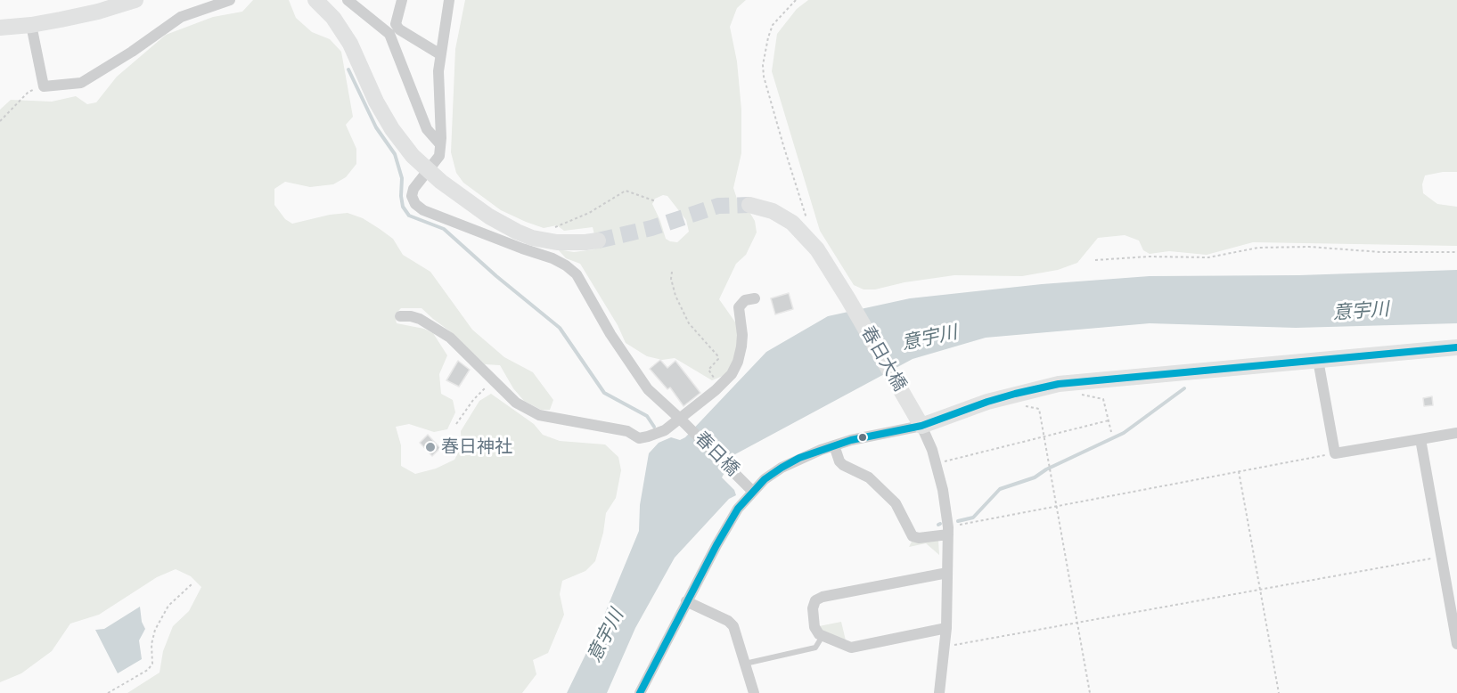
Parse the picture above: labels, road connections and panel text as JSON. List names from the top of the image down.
{
  "streets": {
    "street": ["春日大橋", "春日橋"]
  },
  "water": ["意宇川"],
  "places": ["春日神社"]
}
